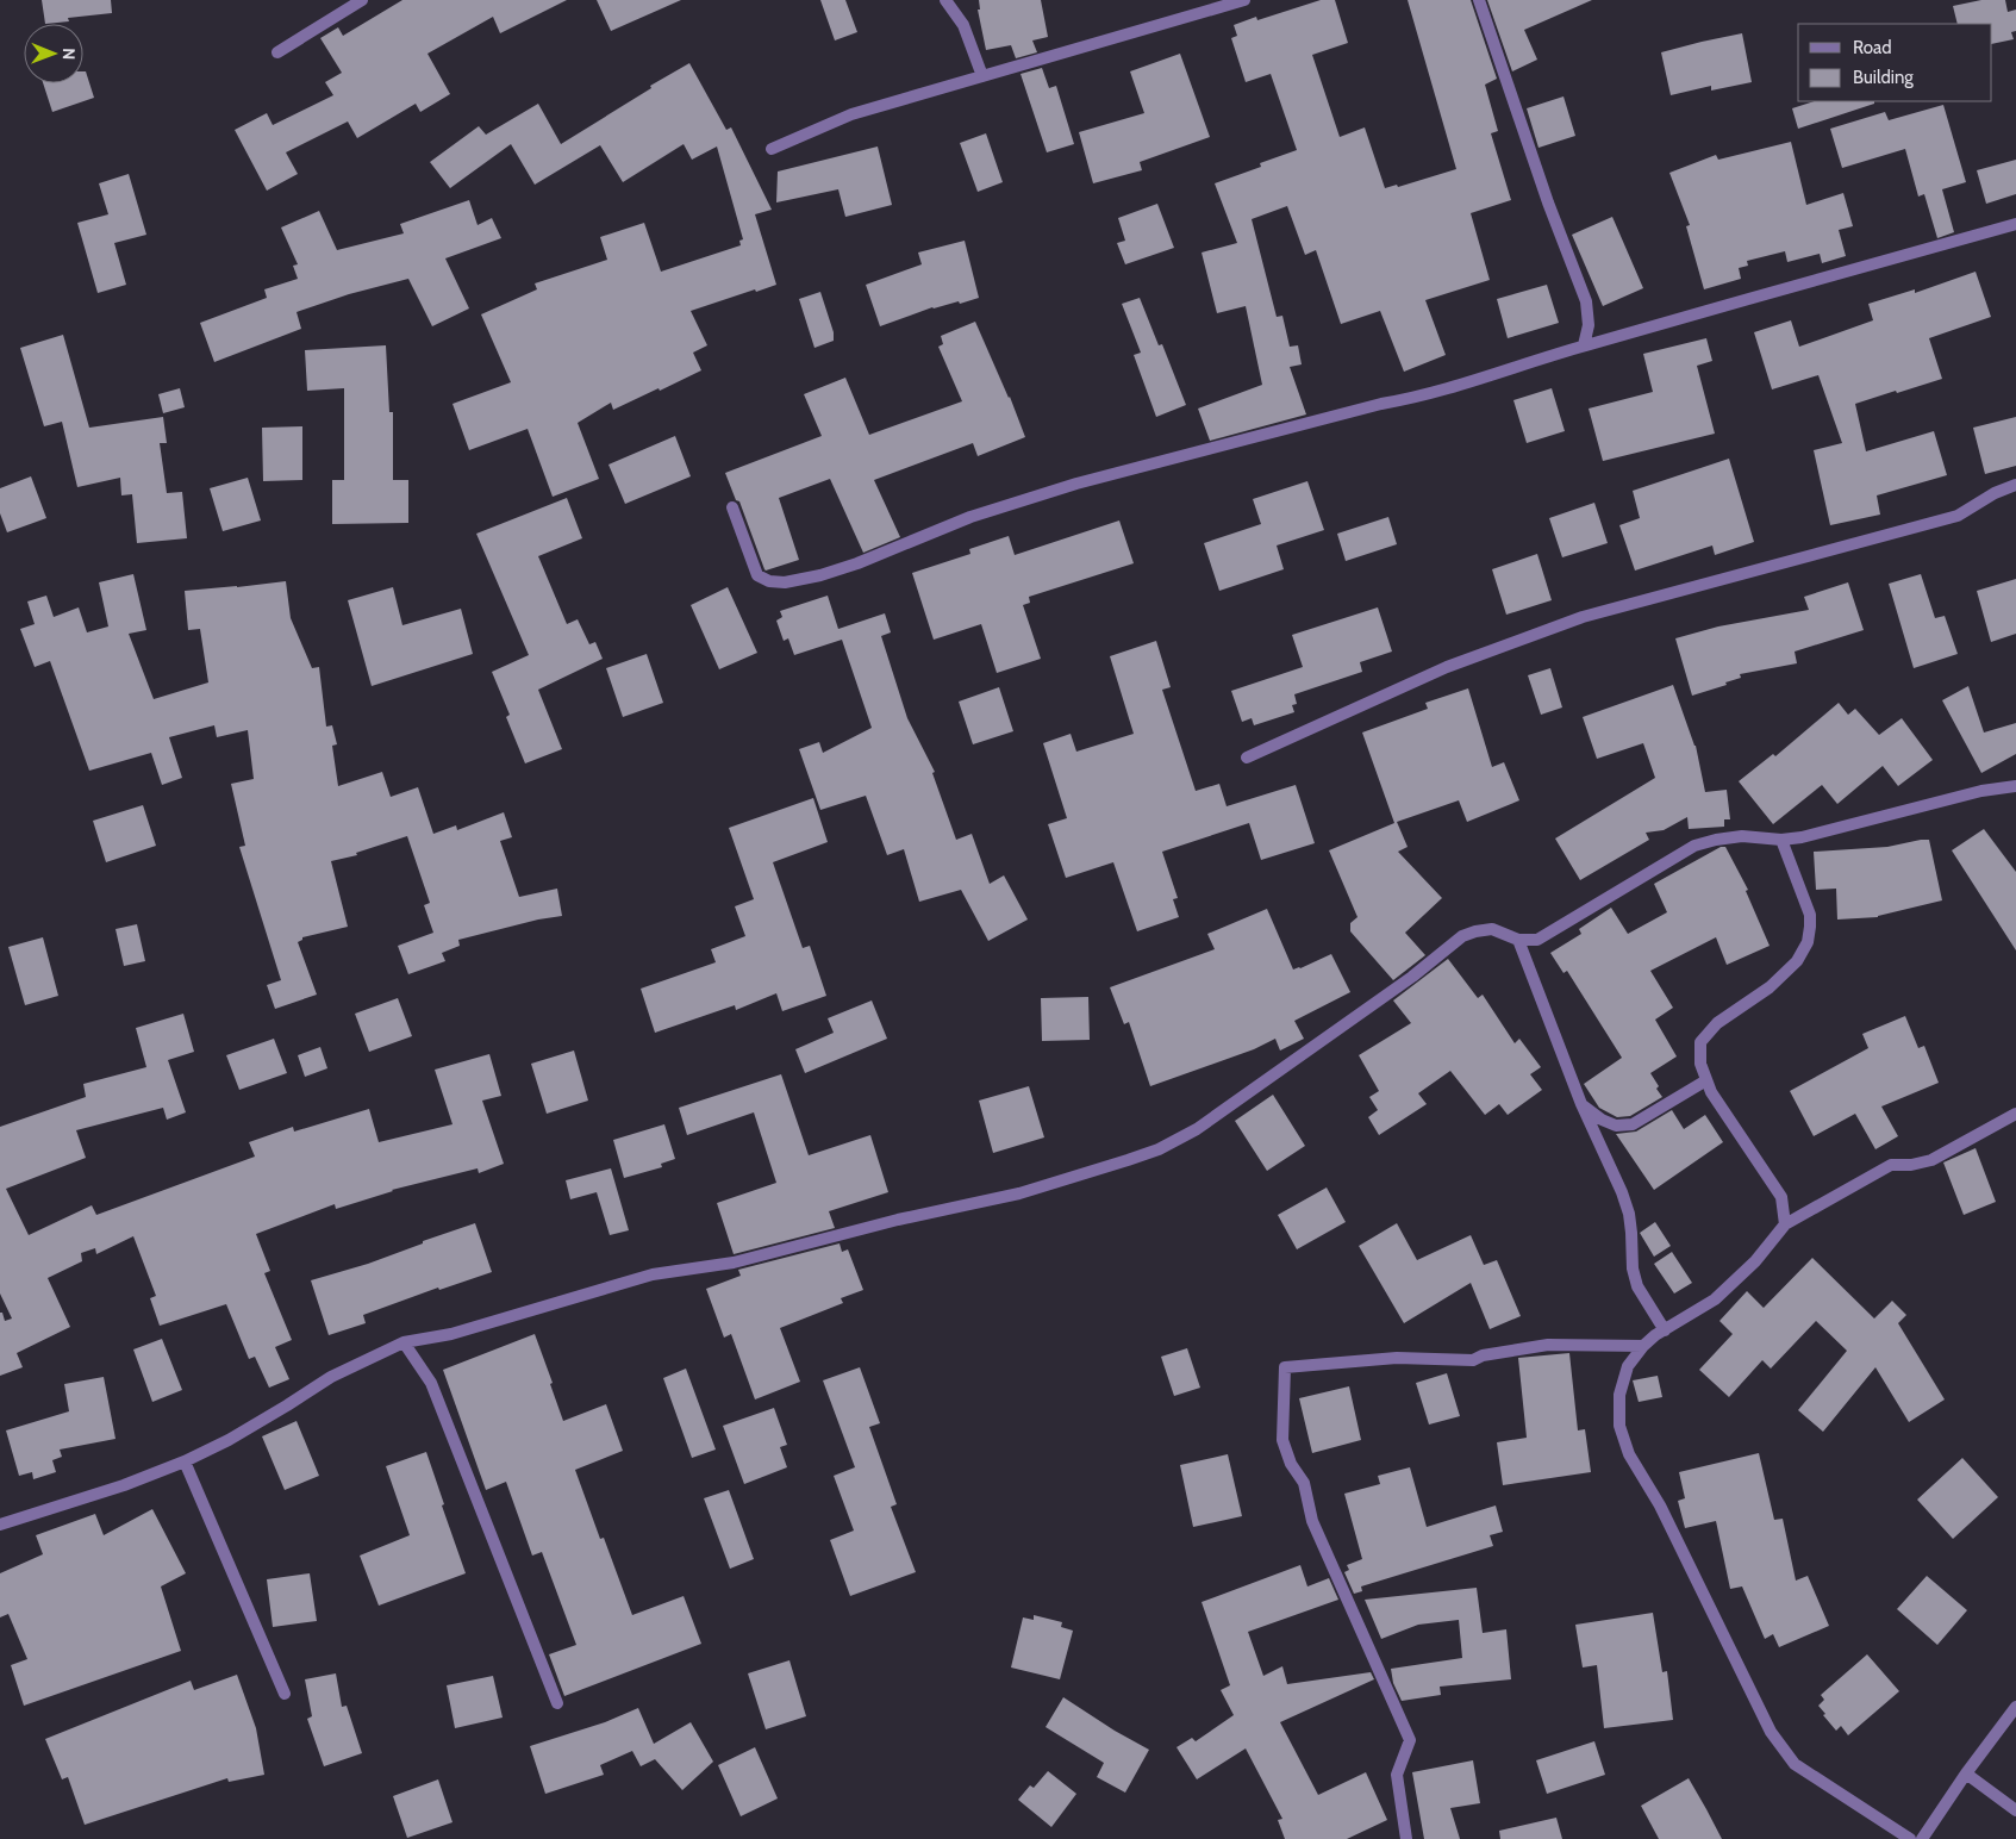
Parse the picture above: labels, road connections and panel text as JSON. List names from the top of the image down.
{
  "legend": ["Road", "Building"],
  "north": "right"
}
